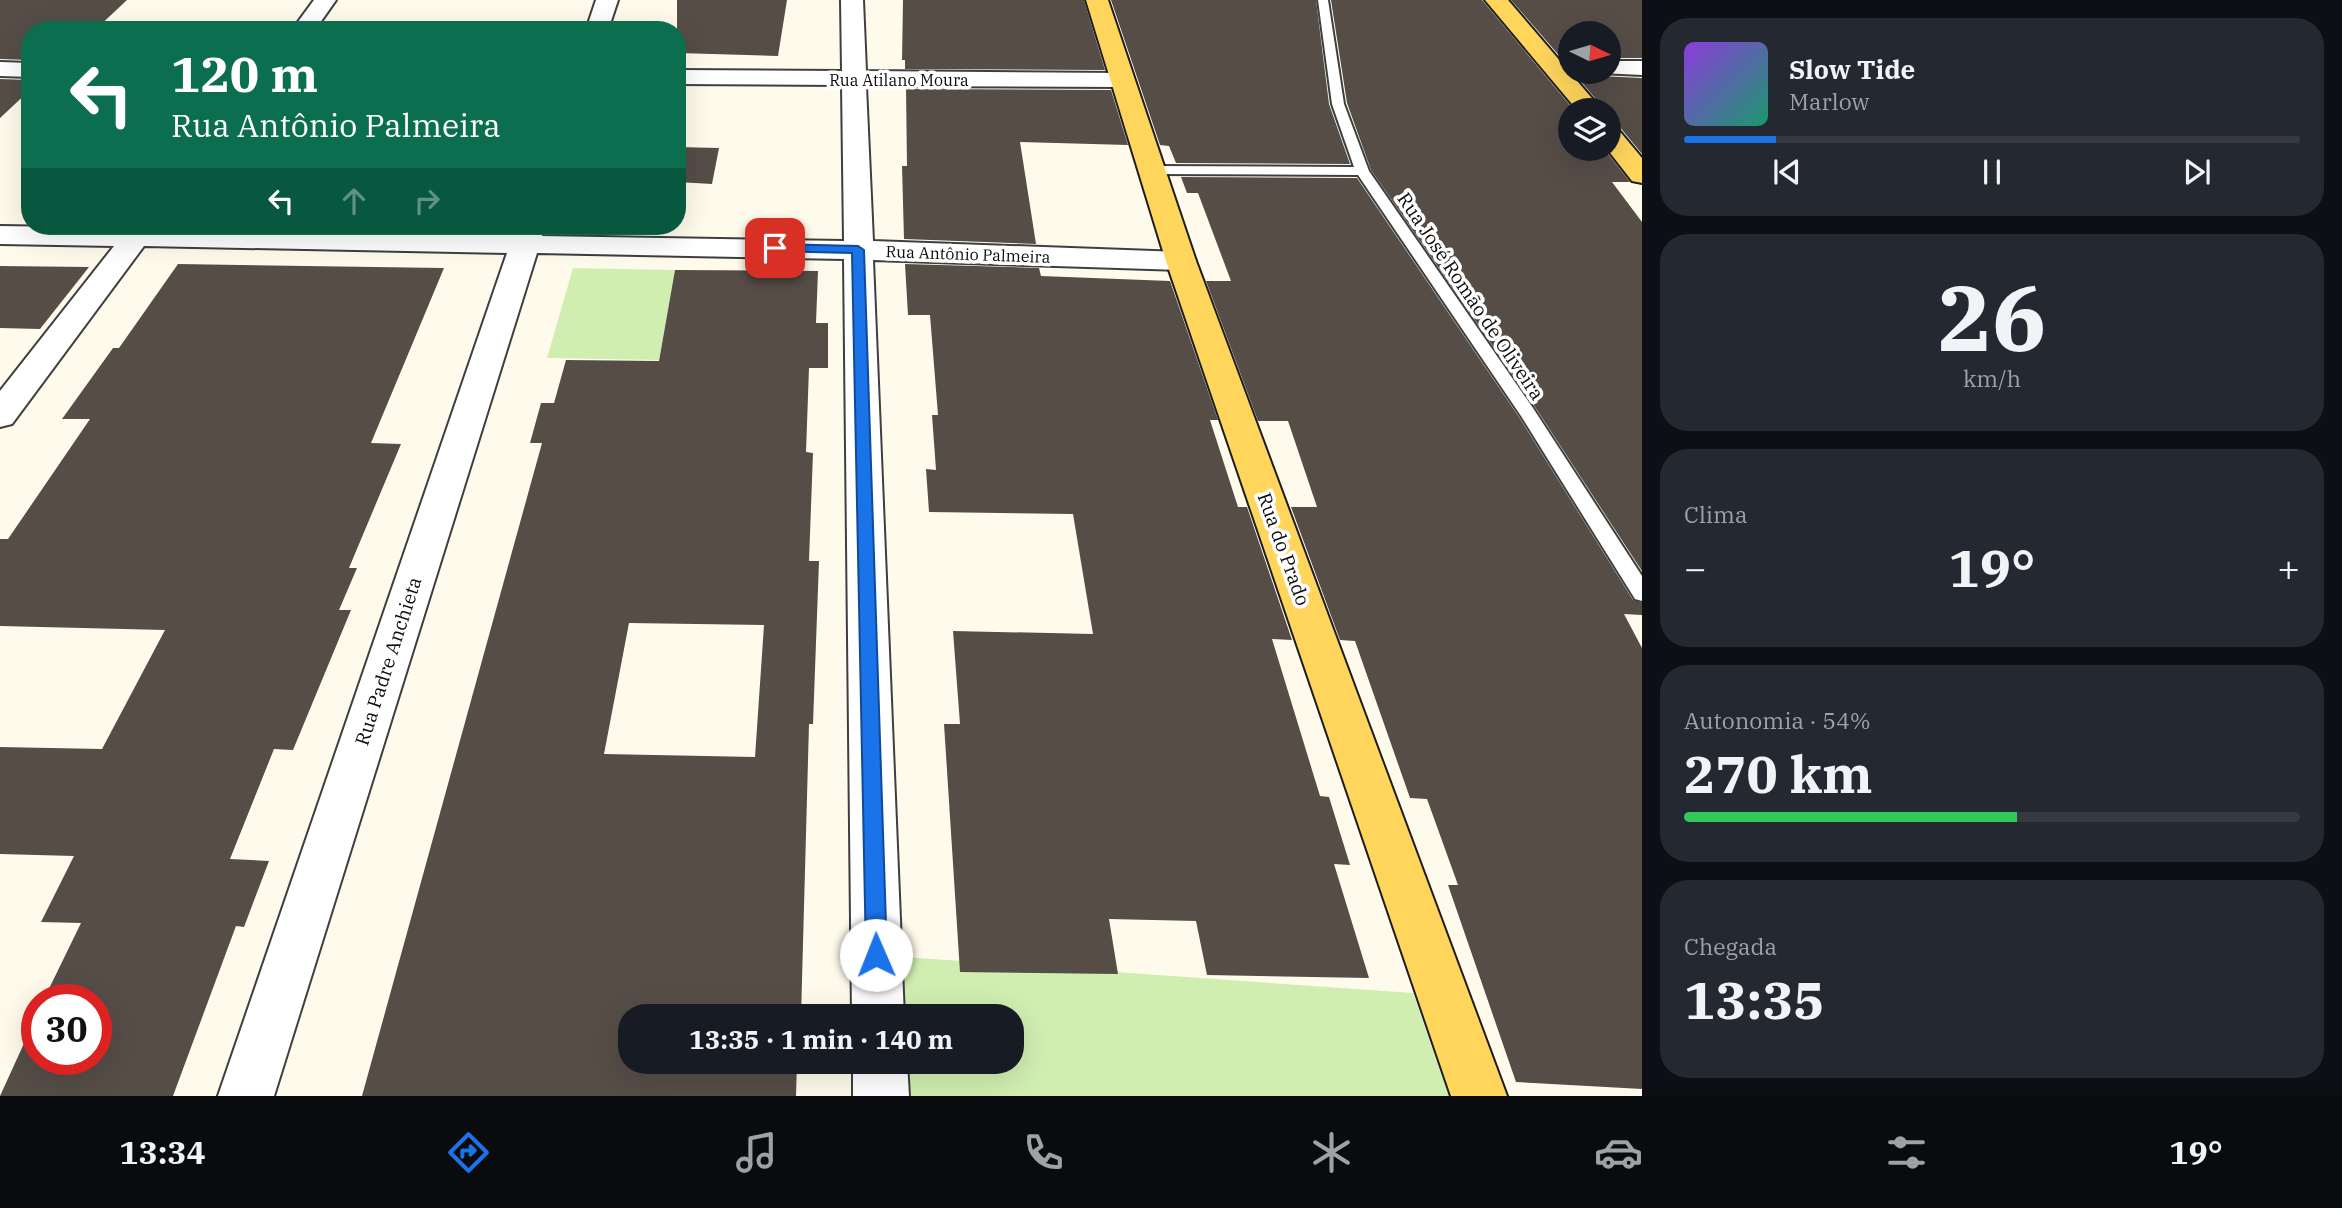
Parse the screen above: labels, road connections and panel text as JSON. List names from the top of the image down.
{
  "streets": {
    "main road": ["Rua do Prado"],
    "street": ["Rua Atilano Moura", "Rua Antônio Palmeira", "Rua Padre Anchieta"],
    "lane": ["Rua José Romão de Oliveira"]
  },
  "crossings": [
    ["Rua Atilano Moura", "Rua do Prado"],
    ["Rua Antônio Palmeira", "Rua do Prado"]
  ],
  "north": "right",
  "page": {
    "turn": ["120 m", "Rua Antônio Palmeira"],
    "song": ["Slow Tide", "Marlow"],
    "tile": [
      ["26", "km/h"],
      "Clima",
      ["Autonomia · 54%", "270 km"],
      ["Chegada", "13:35"]
    ],
    "heat": ["−", "19°", "+"],
    "limit": "30",
    "trip": "13:35 · 1 min · 140 m",
    "tabs": ["13:34", "19°"]
  }
}
